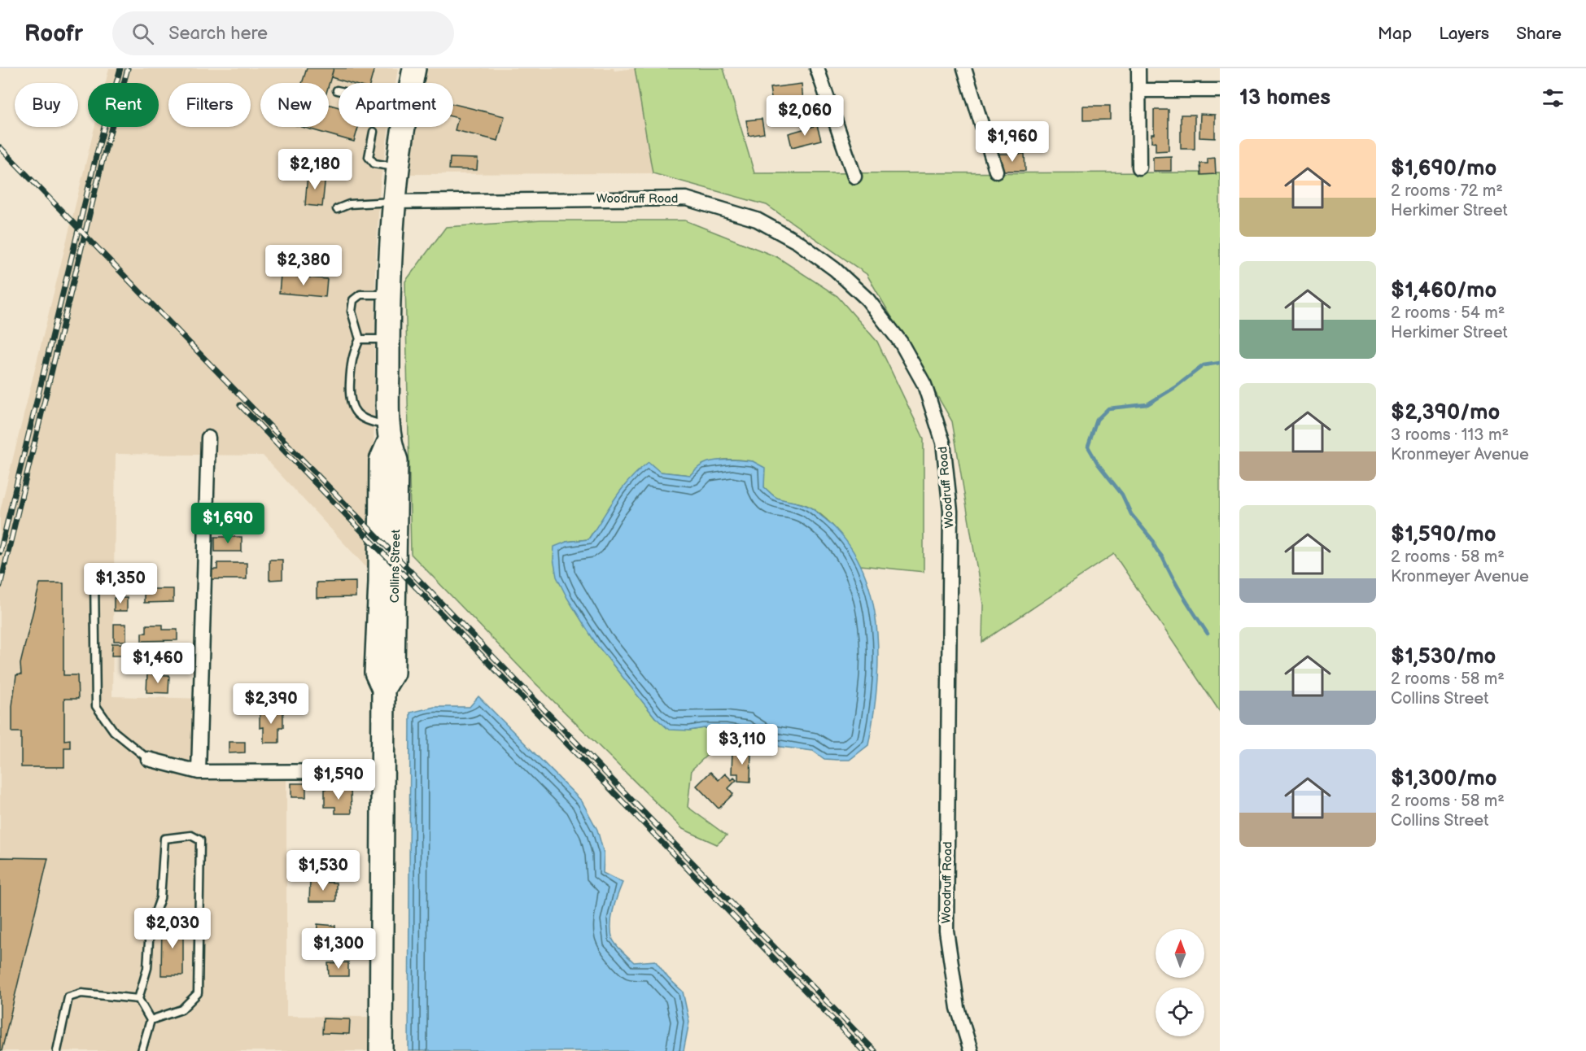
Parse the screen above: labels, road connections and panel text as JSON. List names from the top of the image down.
{
  "streets": {
    "main road": ["Collins Street"],
    "street": ["Woodruff Road"]
  },
  "crossings": [
    ["Woodruff Road", "Collins Street"]
  ],
  "north": "top",
  "page": {
    "header": "Roofr",
    "search": "Search here",
    "nav": ["Map", "Layers", "Share"],
    "heading": "13 homes",
    "chip": [
      "Buy",
      "Rent",
      "Filters",
      "New",
      "Apartment"
    ],
    "price": [
      "$2,060",
      "$1,960",
      "$2,180",
      "$2,380",
      "$1,690",
      "$1,350",
      "$1,460",
      "$2,390",
      "$3,110",
      "$1,590",
      "$1,530",
      "$2,030",
      "$1,300"
    ],
    "list": [
      {
        "name": "$1,690/mo",
        "note": "2 rooms · 72 m² · Herkimer Street"
      },
      {
        "name": "$1,460/mo",
        "note": "2 rooms · 54 m² · Herkimer Street"
      },
      {
        "name": "$2,390/mo",
        "note": "3 rooms · 113 m² · Kronmeyer Avenue"
      },
      {
        "name": "$1,590/mo",
        "note": "2 rooms · 58 m² · Kronmeyer Avenue"
      },
      {
        "name": "$1,530/mo",
        "note": "2 rooms · 58 m² · Collins Street"
      },
      {
        "name": "$1,300/mo",
        "note": "2 rooms · 58 m² · Collins Street"
      }
    ]
  }
}
